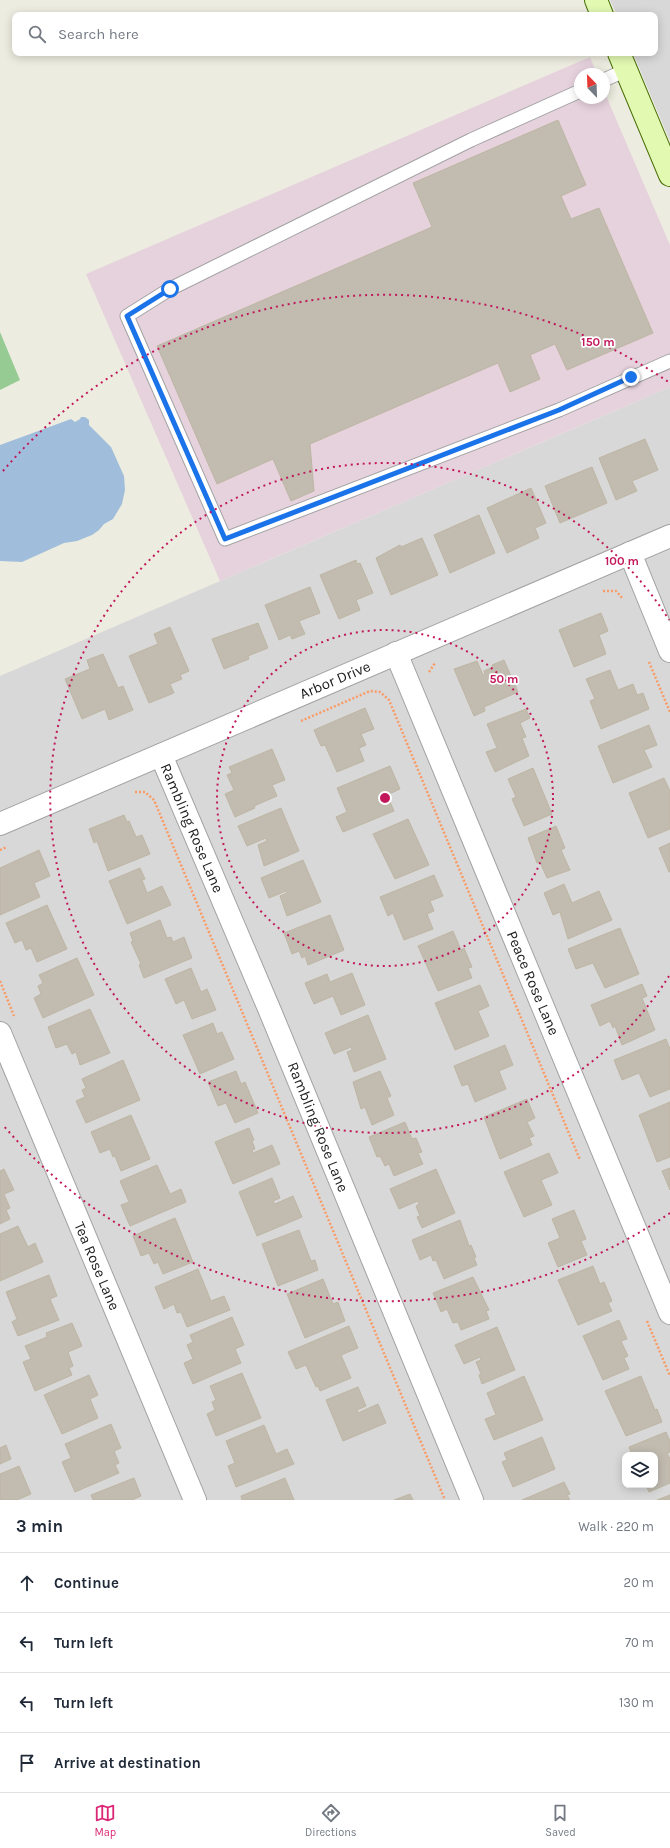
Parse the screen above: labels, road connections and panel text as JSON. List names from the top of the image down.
{
  "streets": {
    "street": [
      "Arbor Drive",
      "Rambling Rose Lane",
      "Peace Rose Lane",
      "Tea Rose Lane"
    ]
  },
  "crossings": [
    ["Arbor Drive", "Rambling Rose Lane"],
    ["Arbor Drive", "Peace Rose Lane"]
  ],
  "north": "top left",
  "page": {
    "search": "Search here",
    "heading": ["3 min", "Walk · 220 m"],
    "list": [
      ["Continue", "20 m"],
      ["Turn left", "70 m"],
      ["Turn left", "130 m"],
      "Arrive at destination"
    ],
    "nav": ["Map", "Directions", "Saved"]
  },
  "rings": ["150 m", "100 m", "50 m"]
}
